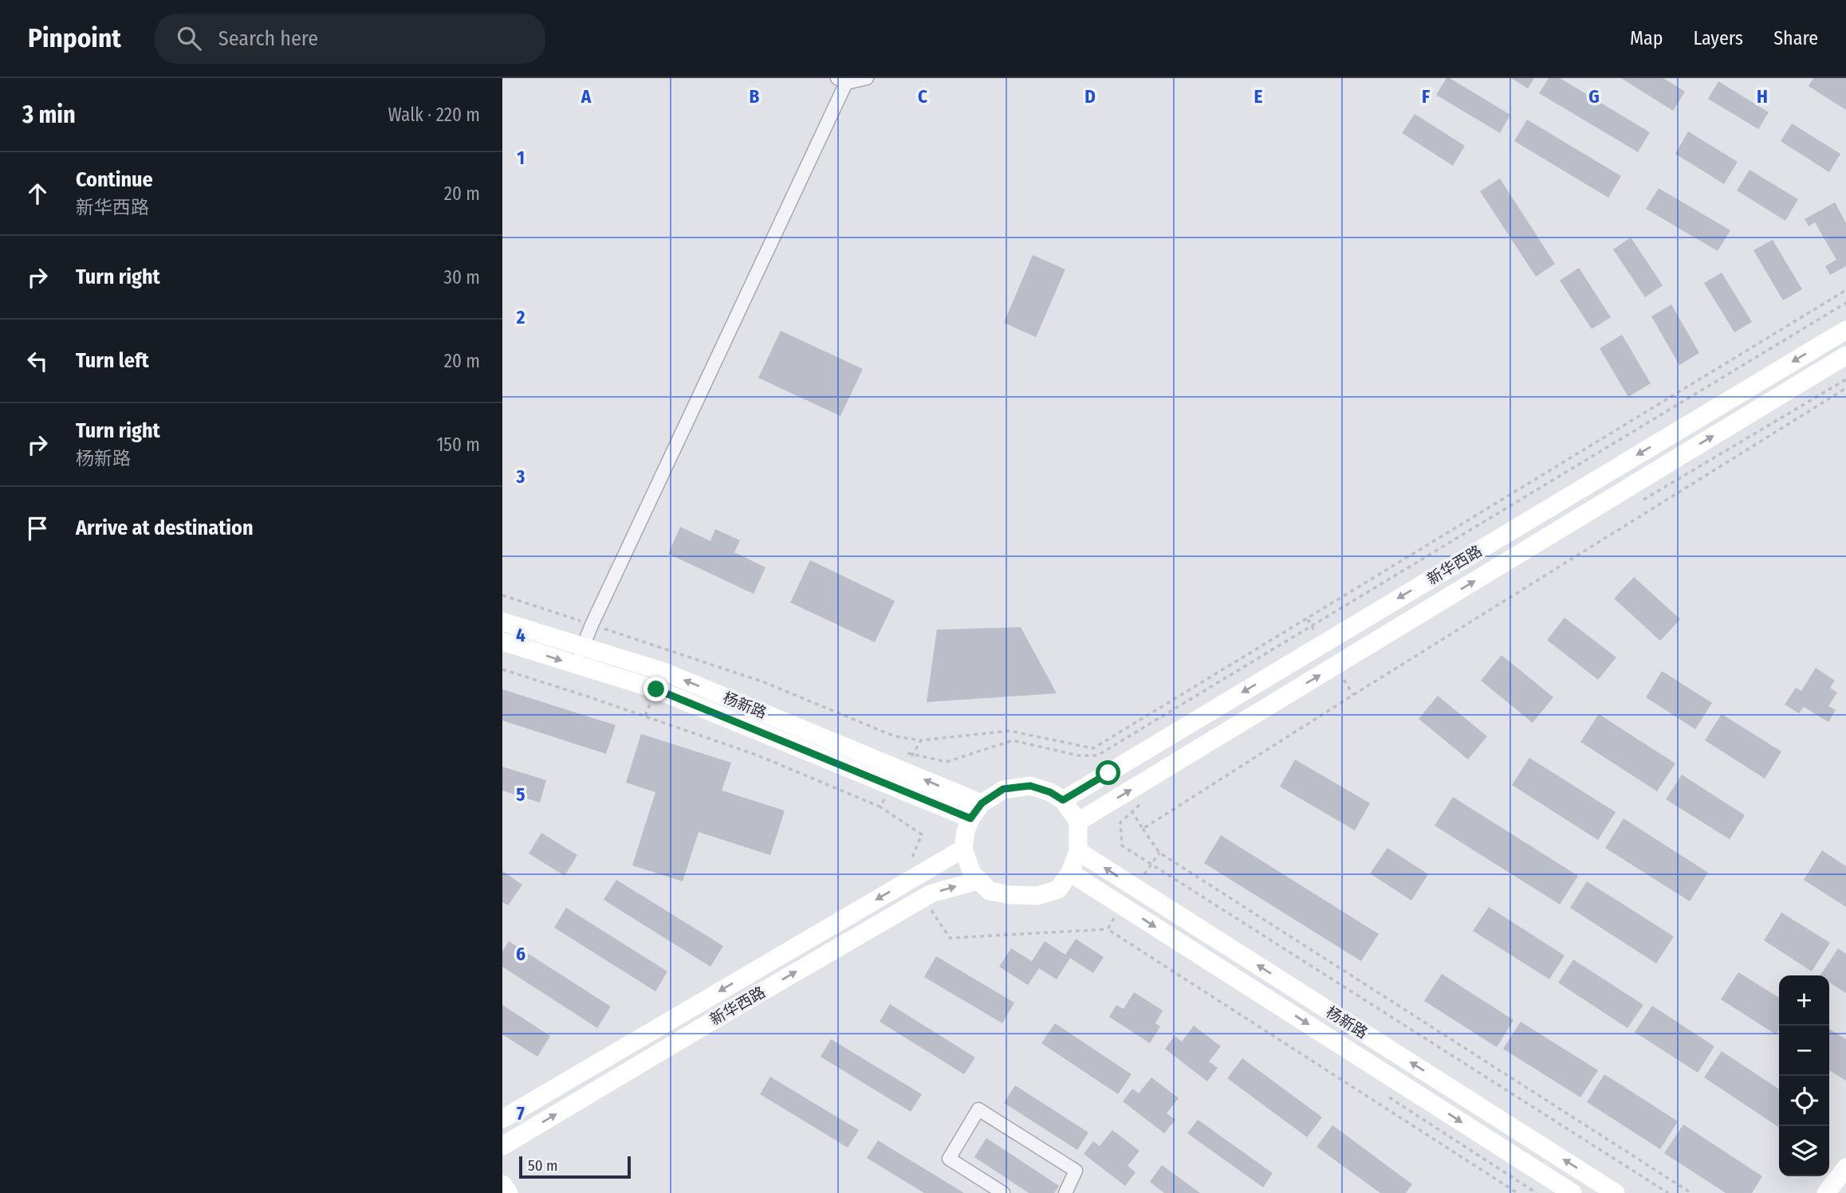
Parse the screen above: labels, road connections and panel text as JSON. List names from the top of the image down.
{
  "streets": {
    "main road": ["新华西路", "杨新路"]
  },
  "crossings": [
    ["新华西路", "杨新路"]
  ],
  "scale_bar": "50 m",
  "page": {
    "header": "Pinpoint",
    "search": "Search here",
    "nav": ["Map", "Layers", "Share"],
    "heading": ["3 min", "Walk · 220 m"],
    "list": [
      ["Continue", "新华西路", "20 m"],
      ["Turn right", "30 m"],
      ["Turn left", "20 m"],
      ["Turn right", "杨新路", "150 m"],
      "Arrive at destination"
    ],
    "map_buttons": ["+", "−"],
    "scale": "50 m"
  },
  "grid": {
    "columns": [
      "A",
      "B",
      "C",
      "D",
      "E",
      "F",
      "G",
      "H"
    ],
    "rows": [
      "1",
      "2",
      "3",
      "4",
      "5",
      "6",
      "7"
    ]
  }
}
